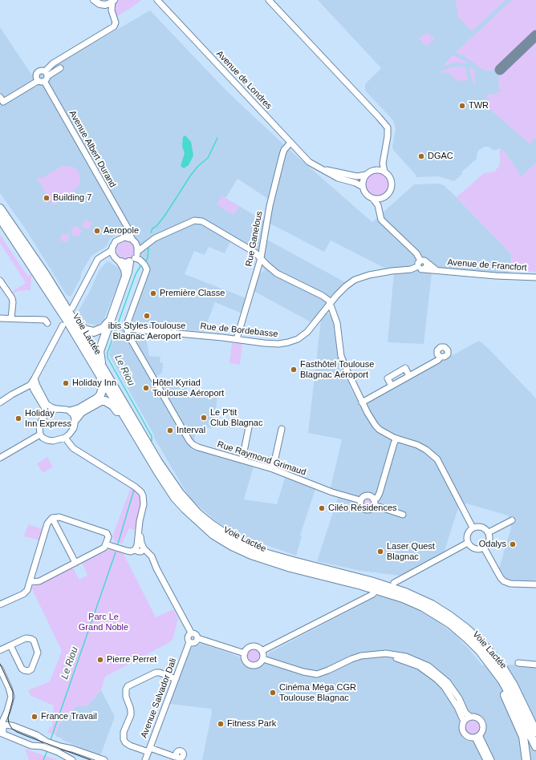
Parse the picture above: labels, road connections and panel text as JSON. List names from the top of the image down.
{
  "streets": {
    "highway": ["Voie Lactée"],
    "street": [
      "Avenue de Londres",
      "Avenue Albert Durand",
      "Rue Ganelous",
      "Avenue de Francfort",
      "Rue de Bordebasse",
      "Rue Raymond Grimaud",
      "Avenue Salvador Dali"
    ]
  },
  "crossings": [
    ["Avenue de Londres", "Rue Ganelous"],
    ["Rue Ganelous", "Rue de Bordebasse"],
    ["Avenue de Francfort", "Rue de Bordebasse"],
    ["Rue de Bordebasse", "Rue Raymond Grimaud"]
  ],
  "water": ["Le Riou"],
  "parks": ["Parc Le Grand Noble"],
  "places": [
    "TWR",
    "DGAC",
    "Building 7",
    "Aeropole",
    "Première Classe",
    "ibis Styles Toulouse Blagnac Aeroport",
    "Fasthôtel Toulouse Blagnac Aéroport",
    "Holiday Inn",
    "Hôtel Kyriad Toulouse Aéroport",
    "Le P'tit Club Blagnac",
    "Holiday Inn Express",
    "Interval",
    "Ciléo Résidences",
    "Odalys",
    "Laser Quest Blagnac",
    "Pierre Perret",
    "Cinéma Méga CGR Toulouse Blagnac",
    "France Travail",
    "Fitness Park"
  ]
}
